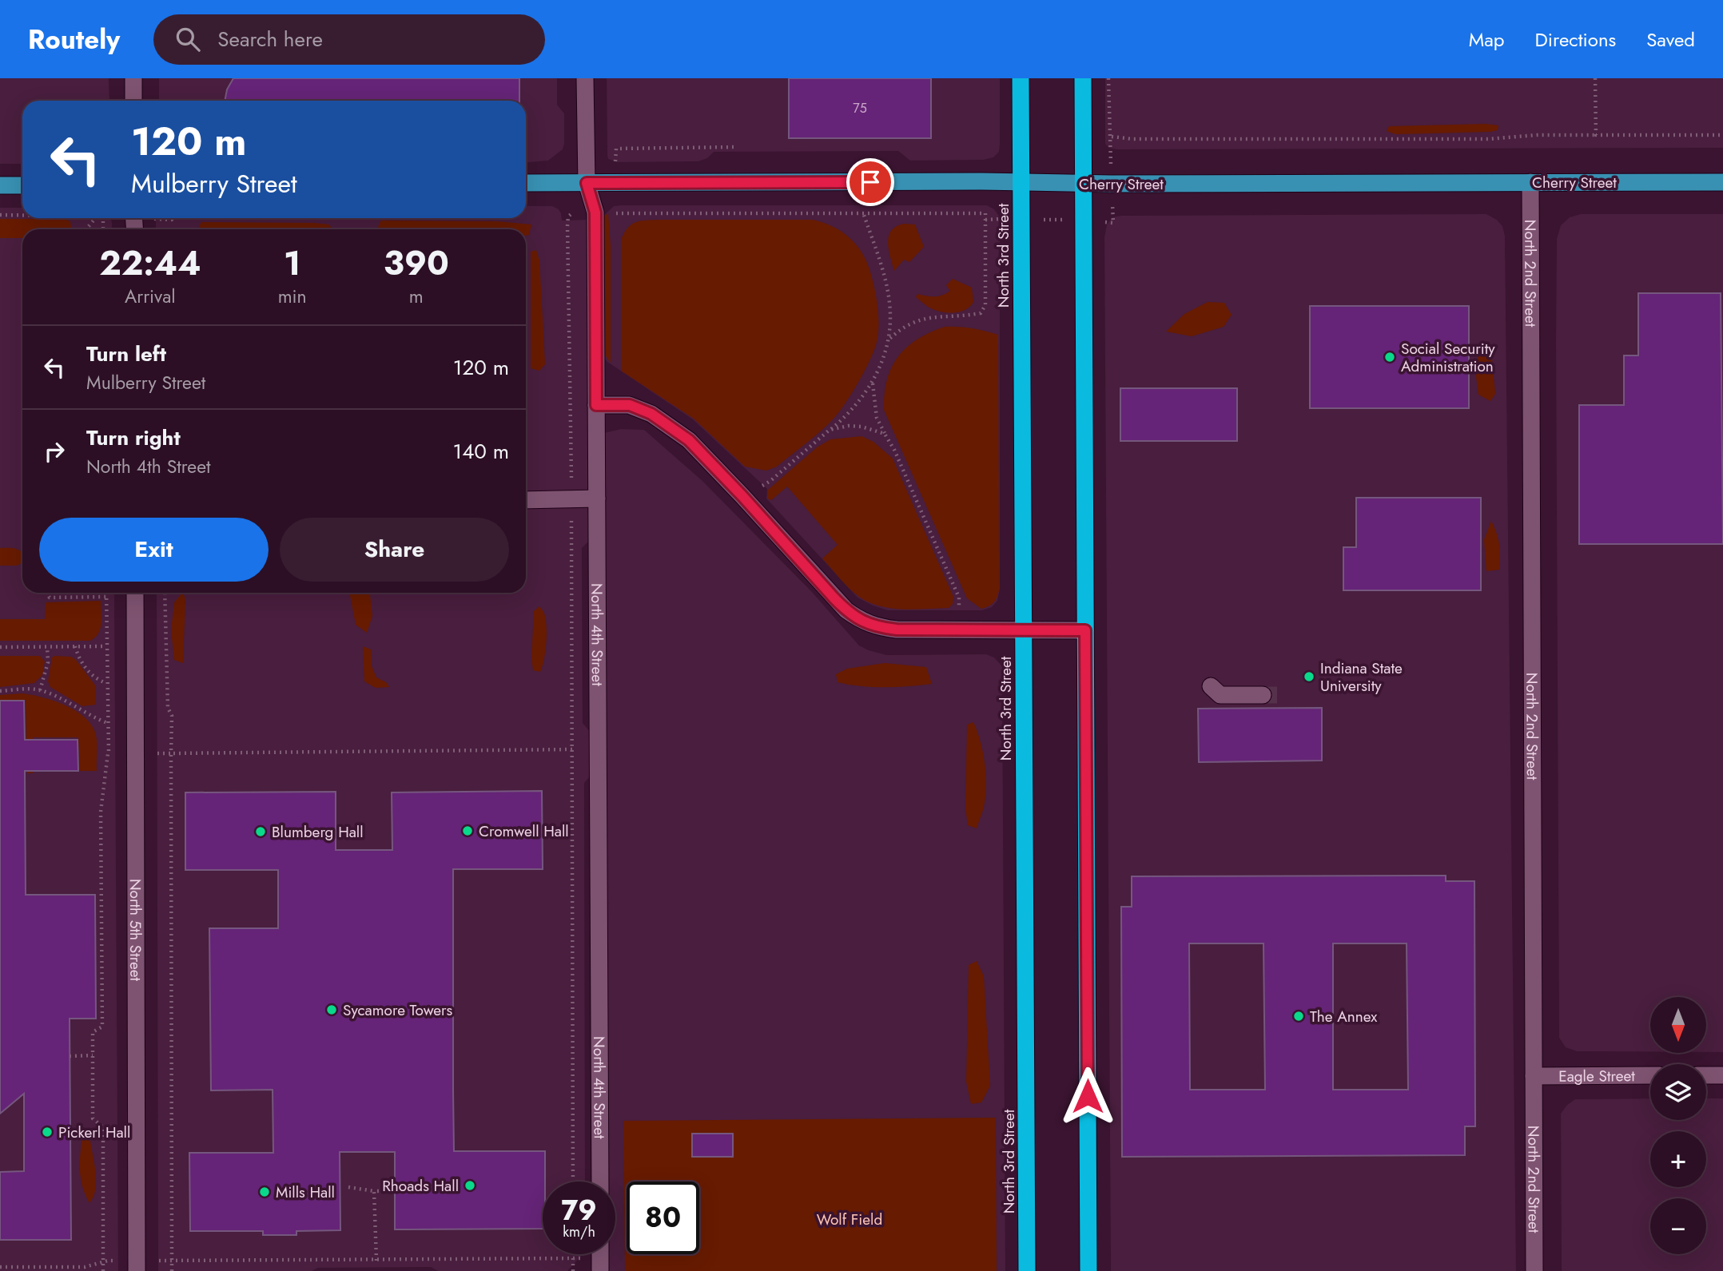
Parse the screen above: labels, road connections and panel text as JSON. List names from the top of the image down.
{
  "streets": {
    "highway": ["North 3rd Street"],
    "main road": ["Cherry Street"],
    "street": [
      "North 2nd Street",
      "North 4th Street",
      "North 5th Street",
      "Eagle Street"
    ]
  },
  "crossings": [
    ["Cherry Street", "North 3rd Street"],
    ["Cherry Street", "North 2nd Street"],
    ["Cherry Street", "North 4th Street"],
    ["North 2nd Street", "Eagle Street"]
  ],
  "parks": ["Wolf Field"],
  "places": [
    "Social Security Administration",
    "Indiana State University",
    "Cromwell Hall",
    "Blumberg Hall",
    "Sycamore Towers",
    "The Annex",
    "Pickerl Hall",
    "Rhoads Hall",
    "Mills Hall"
  ],
  "house_numbers": ["75"],
  "north": "bottom",
  "page": {
    "header": "Routely",
    "search": "Search here",
    "nav": ["Map", "Directions", "Saved"],
    "turn": ["120 m", "Mulberry Street"],
    "eta": [
      "22:44",
      "Arrival",
      "1",
      "min",
      "390",
      "m"
    ],
    "list": [
      {
        "name": "Turn left",
        "note": "Mulberry Street",
        "value": "120 m"
      },
      {
        "name": "Turn right",
        "note": "North 4th Street",
        "value": "140 m"
      }
    ],
    "buttons": ["Exit", "Share"],
    "map_buttons": ["+", "−"],
    "speed": "79 km/h",
    "limit": "80"
  }
}
